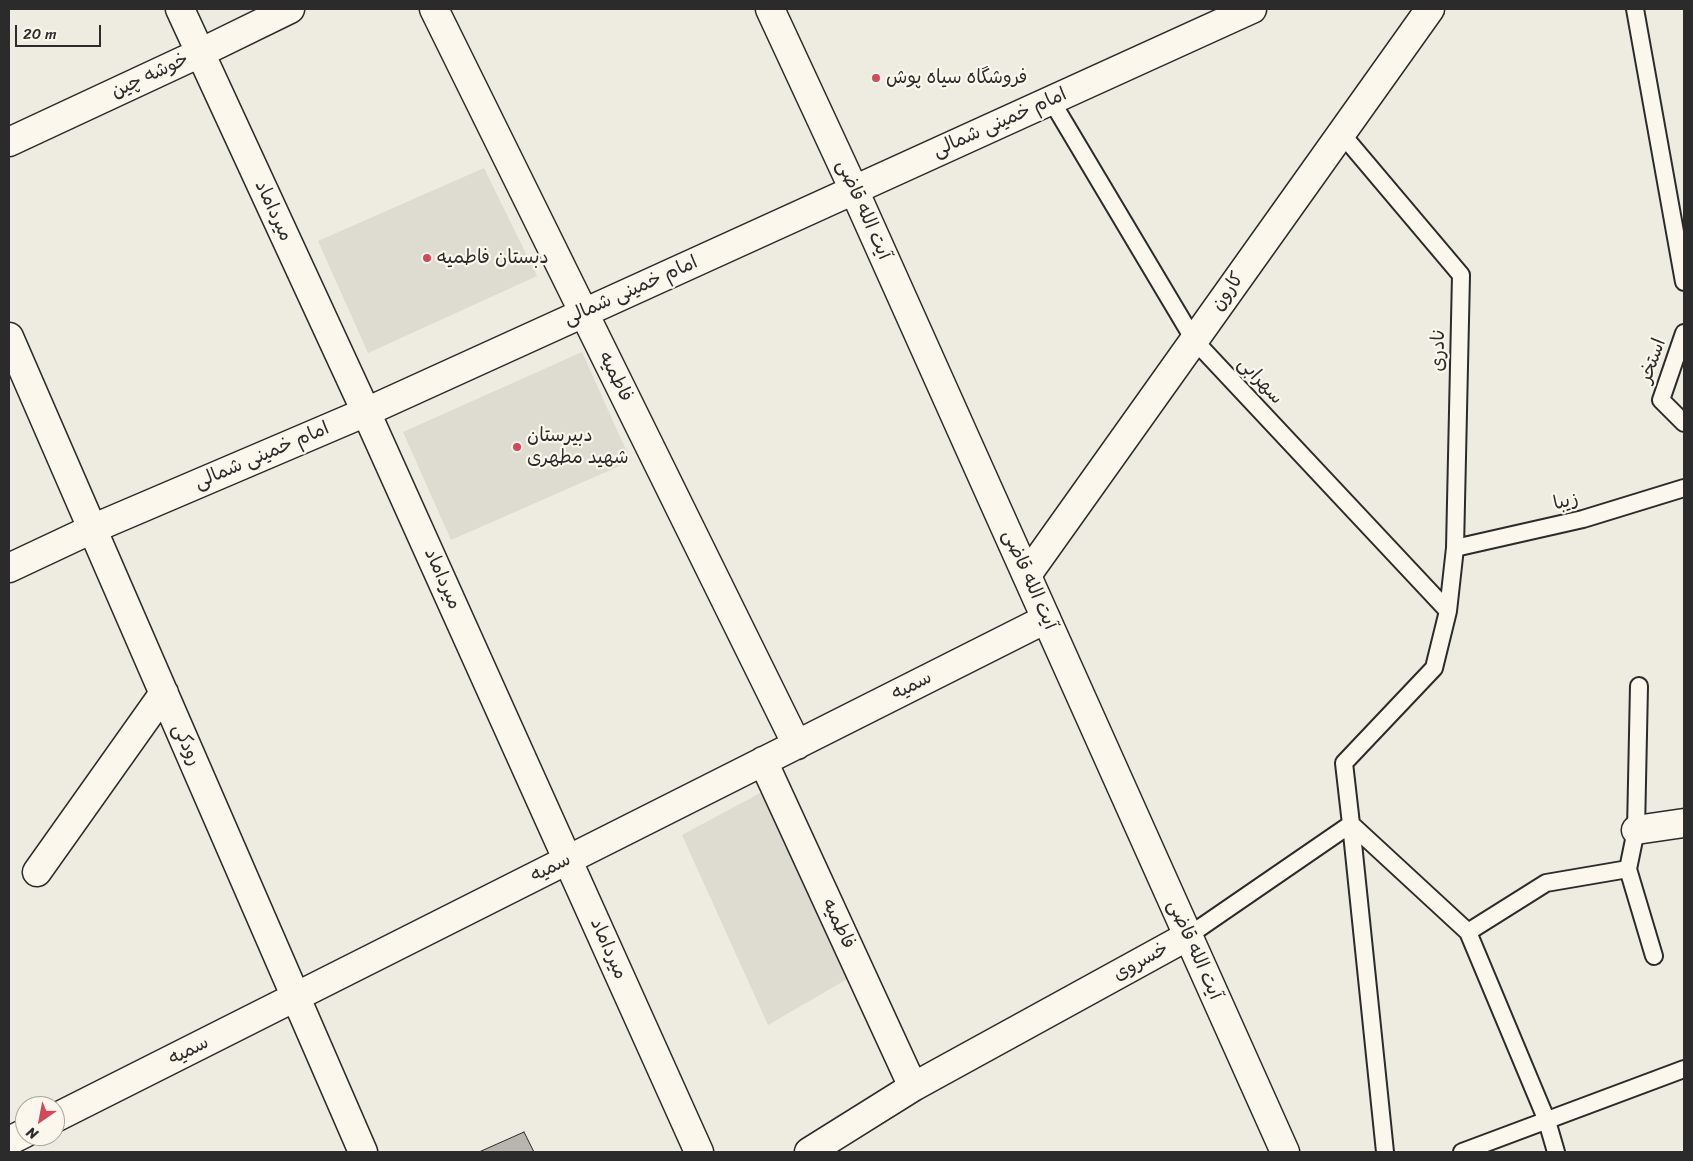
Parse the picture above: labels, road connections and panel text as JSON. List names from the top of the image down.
{
  "streets": {
    "street": [
      "خوشه چین",
      "امام خمینی شمالی",
      "آیت الله قاضی",
      "میرداماد",
      "کارون",
      "فاطمیه",
      "سمیه",
      "رودکی",
      "خسروی"
    ],
    "lane": [
      "نادری",
      "استخر",
      "سهرابی",
      "زیبا"
    ]
  },
  "crossings": [
    ["خوشه چین", "میرداماد"],
    ["امام خمینی شمالی", "آیت الله قاضی"],
    ["امام خمینی شمالی", "میرداماد"],
    ["امام خمینی شمالی", "فاطمیه"],
    ["امام خمینی شمالی", "سهرابی"],
    ["امام خمینی شمالی", "رودکی"],
    ["آیت الله قاضی", "کارون"],
    ["آیت الله قاضی", "سمیه"],
    ["آیت الله قاضی", "خسروی"],
    ["میرداماد", "سمیه"],
    ["کارون", "نادری"],
    ["کارون", "سهرابی"],
    ["نادری", "سهرابی"],
    ["نادری", "زیبا"],
    ["فاطمیه", "سمیه"],
    ["فاطمیه", "خسروی"],
    ["سمیه", "رودکی"]
  ],
  "places": ["فروشگاه سیاه پوش", "دبستان فاطمیه", "دبیرستان شهید مطهری"],
  "scale_bar": "20 m",
  "north": "bottom left"
}
